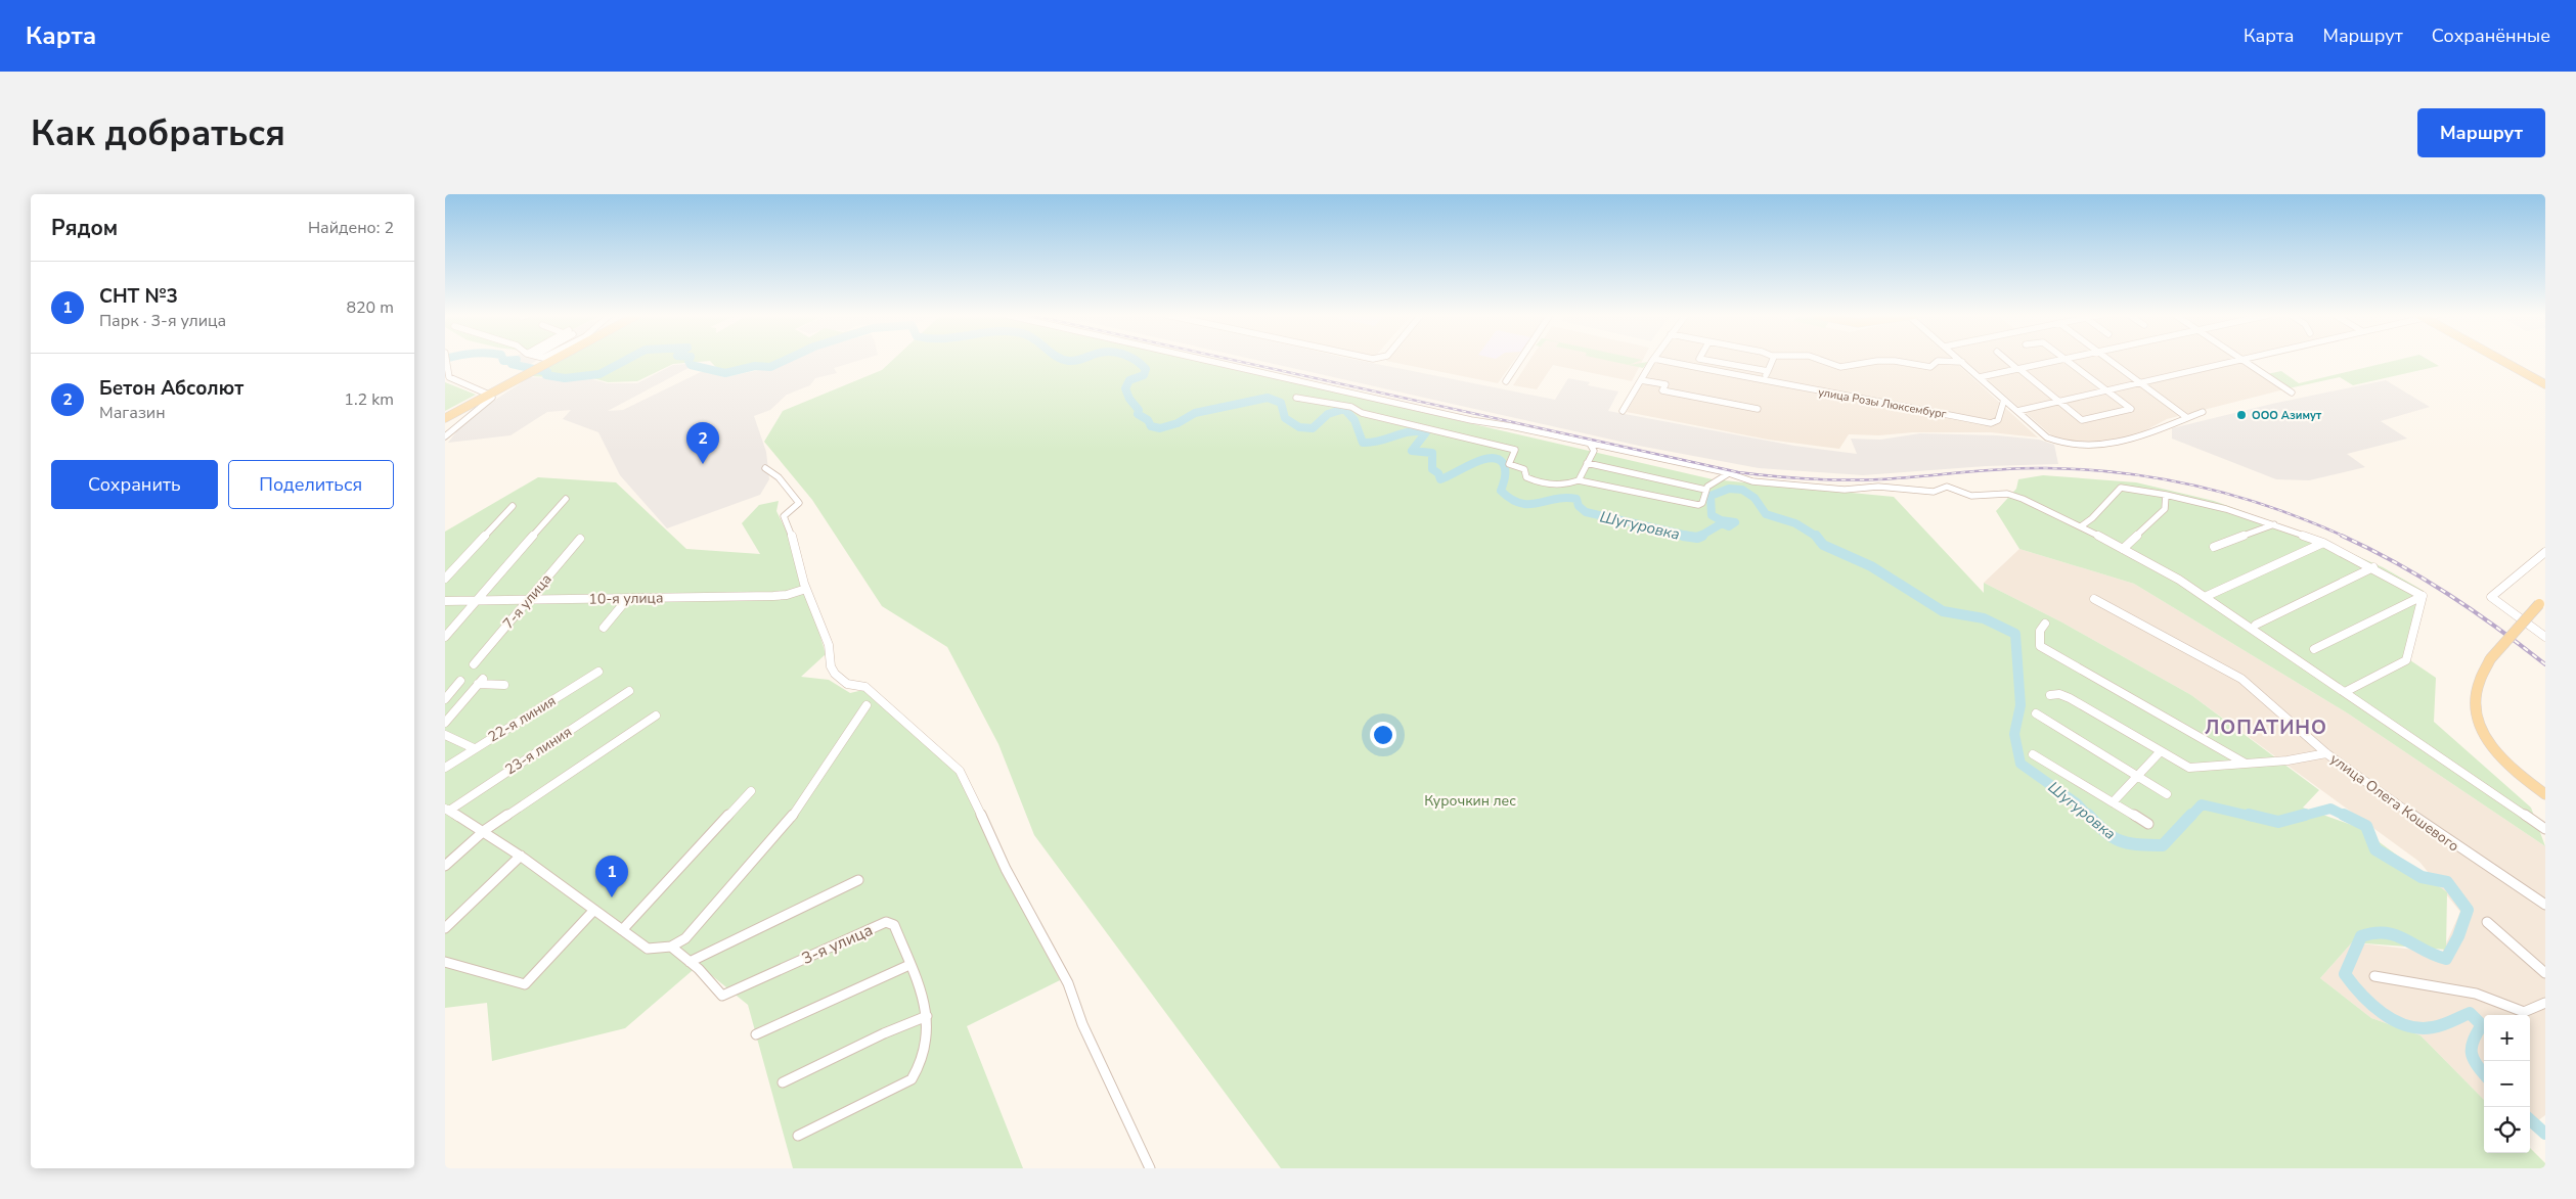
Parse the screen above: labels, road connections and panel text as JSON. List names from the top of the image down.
{
  "streets": {
    "street": [
      "улица Розы Люксембург",
      "10-я улица",
      "7-я улица",
      "22-я линия",
      "23-я линия",
      "улица Олега Кошевого",
      "3-я улица"
    ]
  },
  "crossings": [
    ["10-я улица", "7-я улица"]
  ],
  "districts": ["ЛОПАТИНО"],
  "water": ["Шугуровка"],
  "parks": ["Курочкин лес"],
  "places": ["ООО Азимут"],
  "page": {
    "header": "Карта",
    "nav": ["Карта", "Маршрут", "Сохранённые"],
    "buttons": [
      "Маршрут",
      ["Сохранить", "Поделиться"]
    ],
    "title": "Как добраться",
    "heading": ["Рядом", "Найдено: 2"],
    "list": [
      {
        "mark": "1",
        "name": "СНТ №3",
        "note": "Парк · 3-я улица",
        "value": "820 m"
      },
      {
        "mark": "2",
        "name": "Бетон Абсолют",
        "note": "Магазин",
        "value": "1.2 km"
      }
    ],
    "pins": ["2", "1"],
    "map_buttons": ["+", "−"]
  }
}
